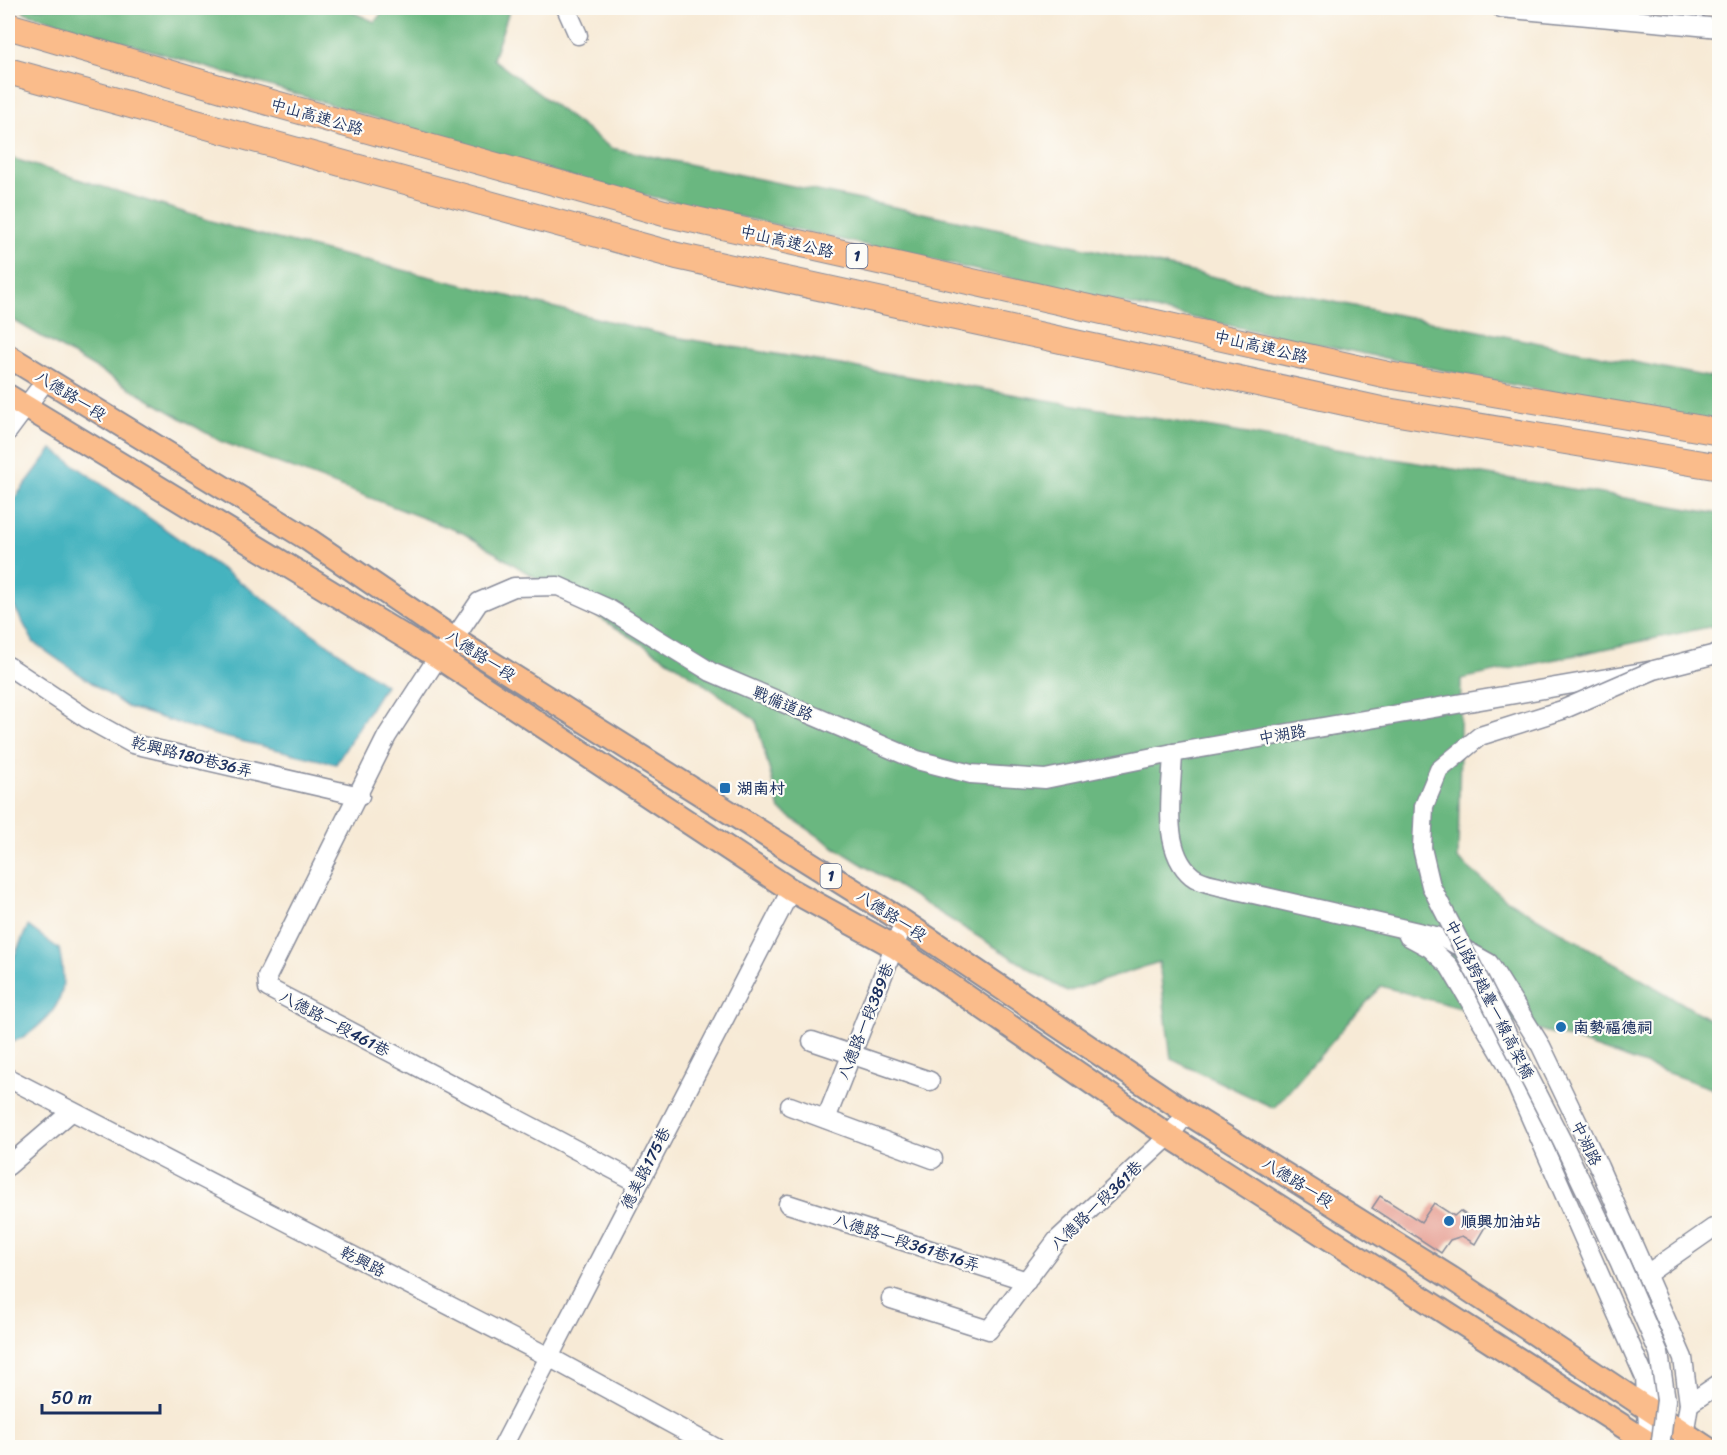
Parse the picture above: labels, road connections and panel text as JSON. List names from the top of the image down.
{
  "streets": {
    "highway": ["中山高速公路", "1"],
    "main road": ["八德路一段"],
    "street": [
      "戰備道路",
      "中湖路",
      "乾興路180巷36弄",
      "中山路跨越臺一線高架橋",
      "八德路一段389巷",
      "八德路一段461巷",
      "德美路175巷",
      "八德路一段361巷",
      "八德路一段361巷16弄",
      "乾興路"
    ]
  },
  "crossings": [
    ["八德路一段", "戰備道路"],
    ["八德路一段", "中湖路"],
    ["八德路一段", "中山路跨越臺一線高架橋"],
    ["八德路一段", "八德路一段389巷"],
    ["八德路一段", "八德路一段461巷"],
    ["八德路一段", "德美路175巷"],
    ["八德路一段", "八德路一段361巷"],
    ["戰備道路", "中湖路"],
    ["戰備道路", "八德路一段461巷"],
    ["中湖路", "中山路跨越臺一線高架橋"],
    ["乾興路180巷36弄", "八德路一段461巷"],
    ["八德路一段461巷", "德美路175巷"],
    ["德美路175巷", "乾興路"],
    ["八德路一段361巷", "八德路一段361巷16弄"]
  ],
  "places": {
    "transit": ["湖南村"],
    "other": ["南勢福德祠", "順興加油站"]
  },
  "scale_bar": "50 m"
}
